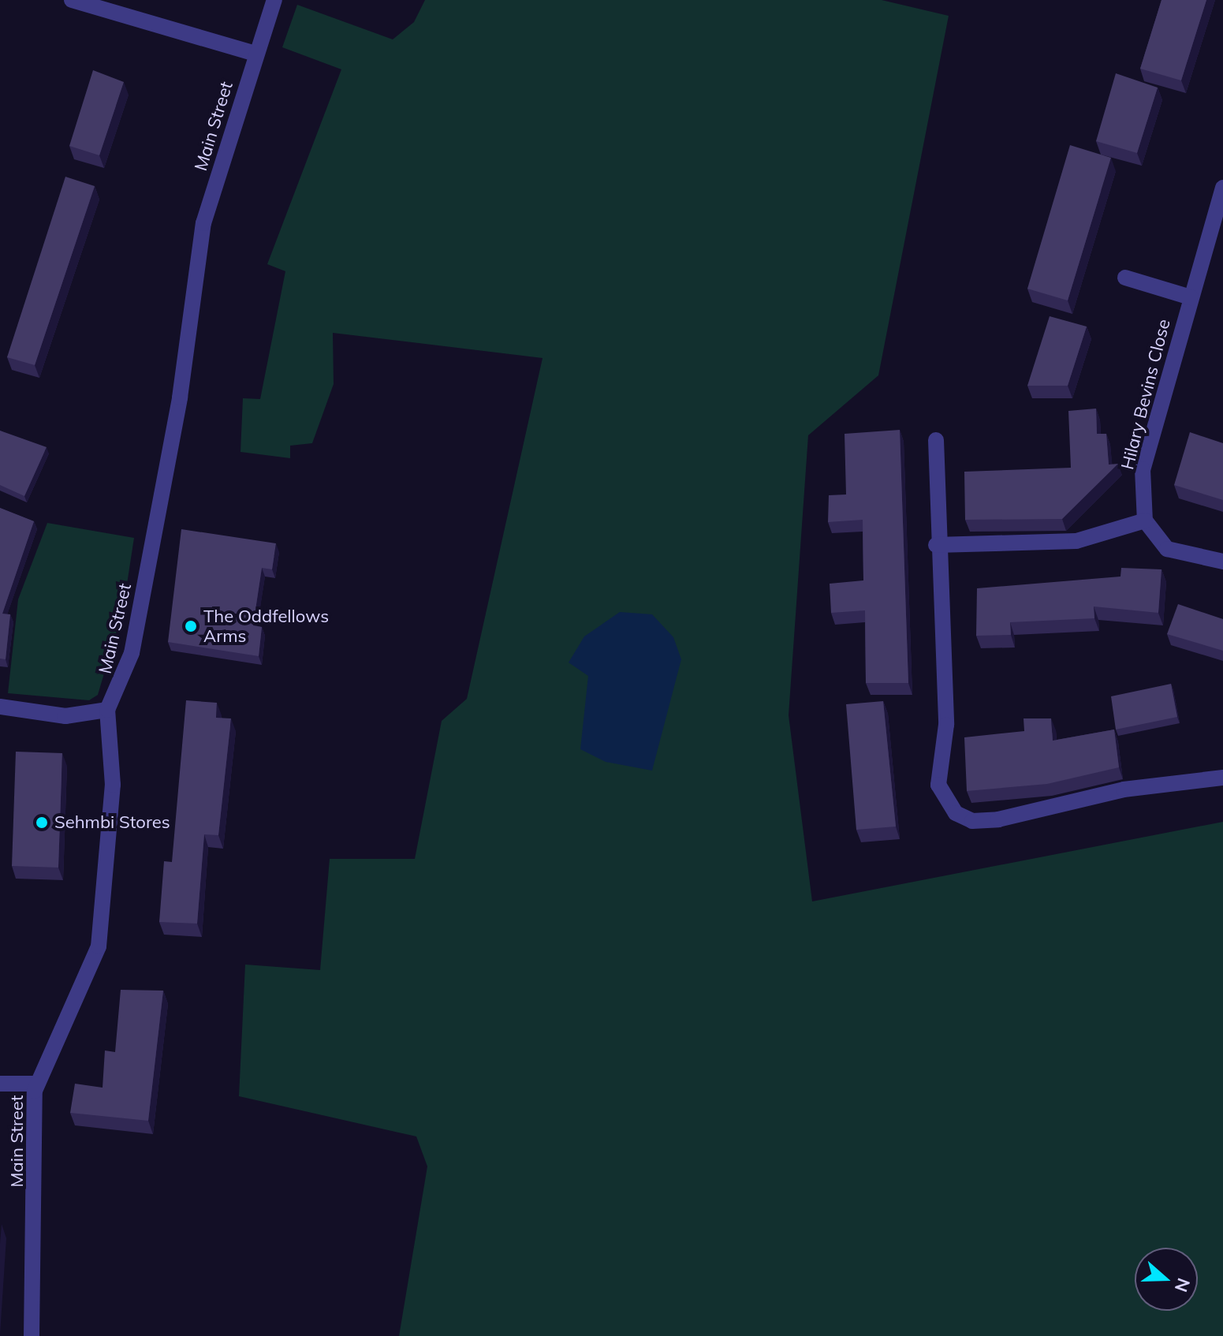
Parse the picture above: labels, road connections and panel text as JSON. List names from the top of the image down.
{
  "streets": {
    "street": ["Main Street", "Hilary Bevins Close"]
  },
  "places": ["The Oddfellows Arms", "Sehmbi Stores"],
  "north": "right"
}
